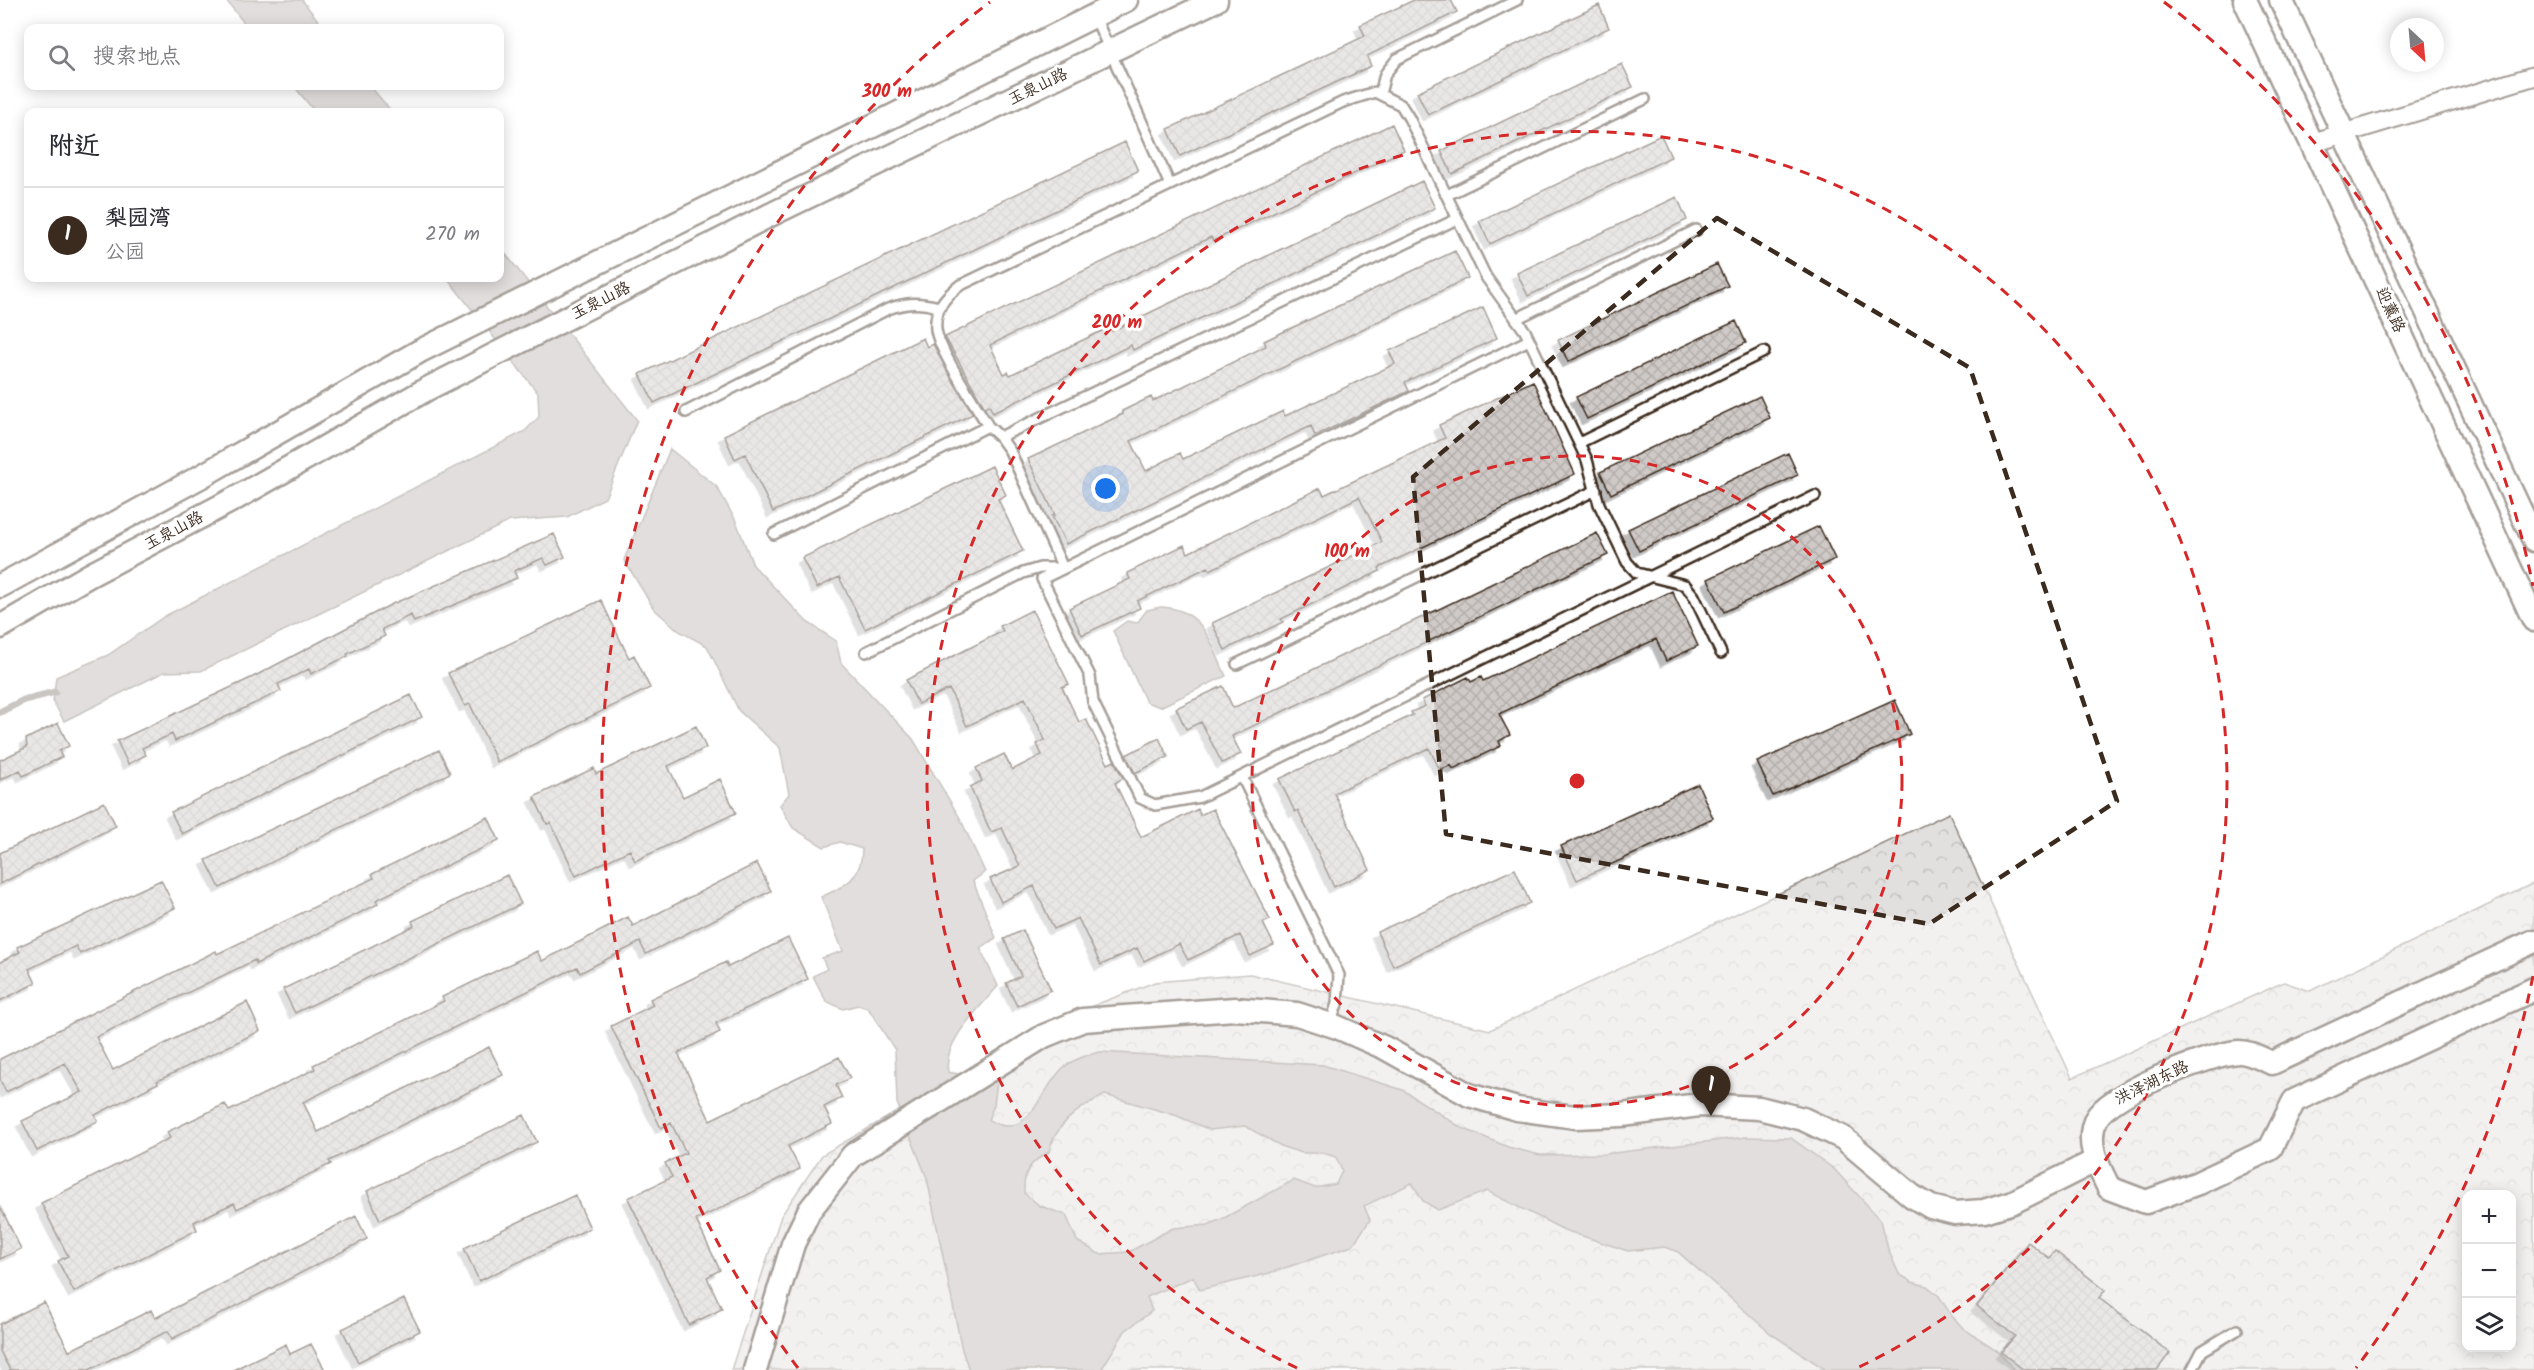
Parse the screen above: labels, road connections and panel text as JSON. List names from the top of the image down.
{
  "streets": {
    "street": ["玉泉山路", "迎薰路", "洪泽湖东路"]
  },
  "north": "bottom right",
  "page": {
    "search": "搜索地点",
    "heading": "附近",
    "list": [
      {
        "mark": "1",
        "name": "梨园湾",
        "note": "公园",
        "value": "270 m"
      }
    ],
    "pins": "1",
    "map_buttons": ["+", "−"]
  },
  "rings": ["300 m", "200 m", "100 m"]
}
